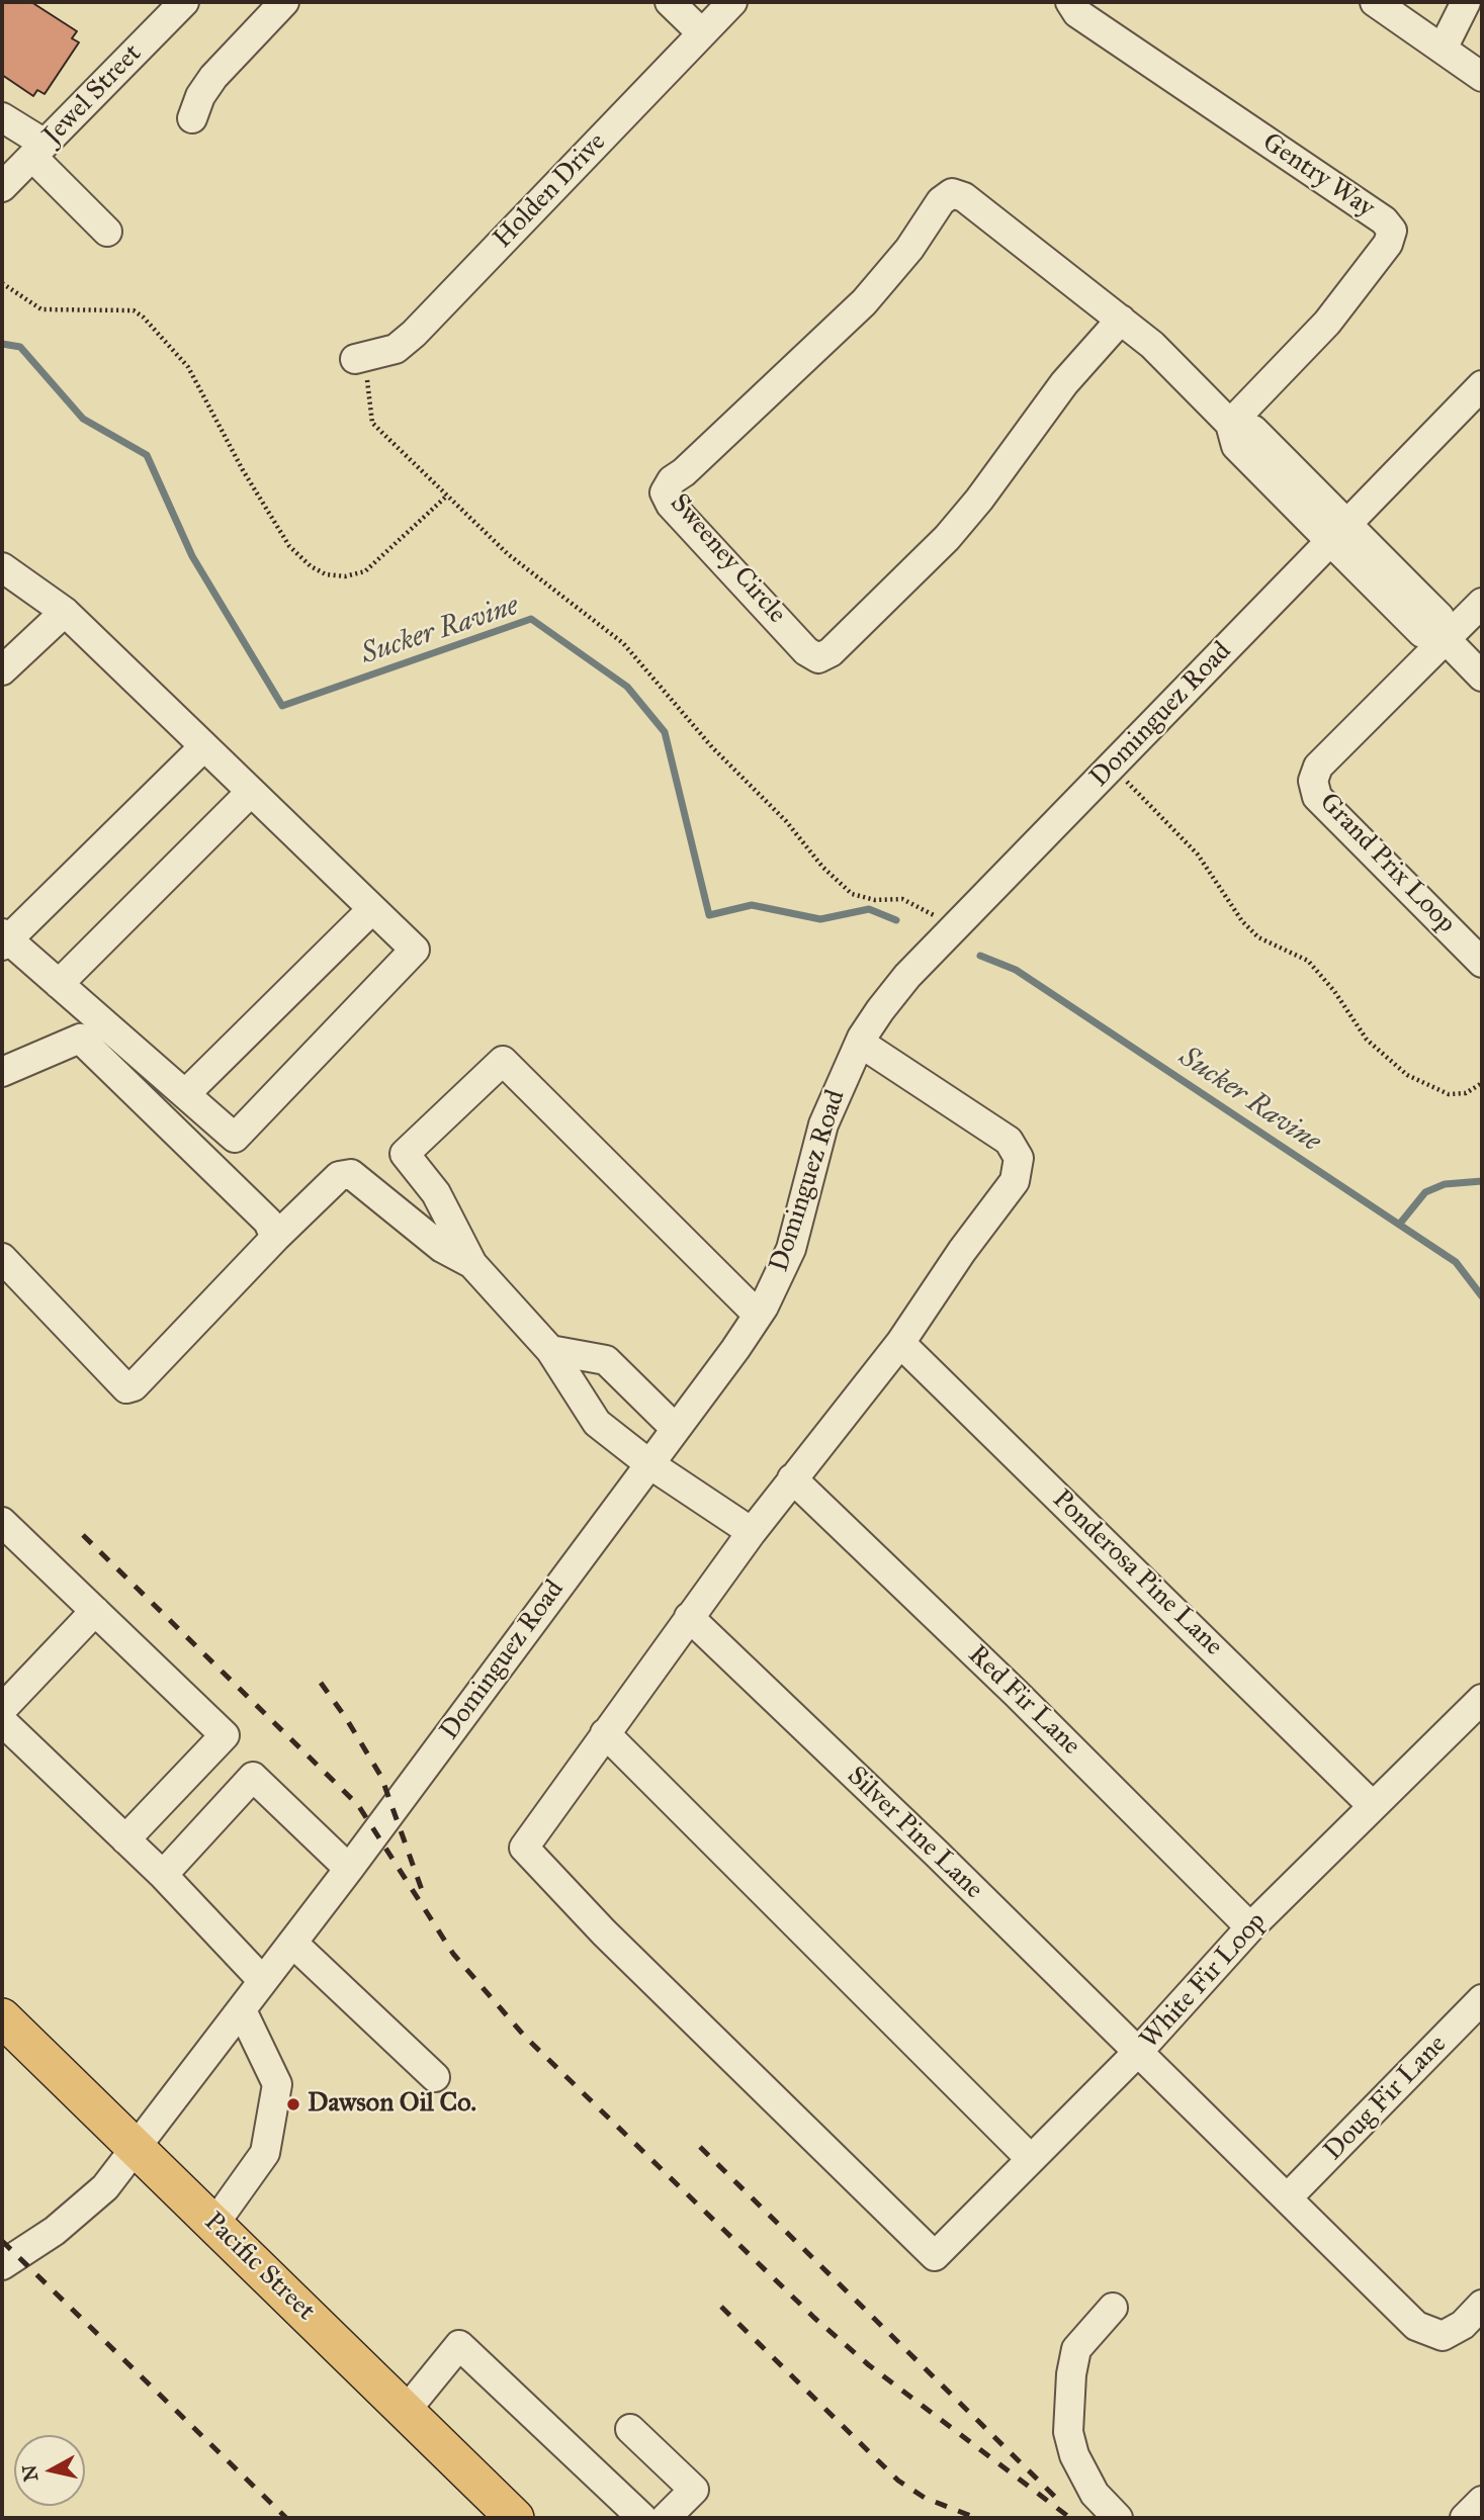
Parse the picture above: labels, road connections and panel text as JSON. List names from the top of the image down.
{
  "streets": {
    "main road": ["Pacific Street"],
    "street": [
      "Jewel Street",
      "Gentry Way",
      "Holden Drive",
      "Sweeney Circle",
      "Dominguez Road",
      "Grand Prix Loop",
      "Ponderosa Pine Lane",
      "Red Fir Lane",
      "Silver Pine Lane",
      "White Fir Loop",
      "Doug Fir Lane"
    ]
  },
  "crossings": [
    ["Gentry Way", "Sweeney Circle"],
    ["Sweeney Circle", "Dominguez Road"],
    ["Sweeney Circle", "Grand Prix Loop"],
    ["Dominguez Road", "Pacific Street"],
    ["Ponderosa Pine Lane", "White Fir Loop"],
    ["Red Fir Lane", "White Fir Loop"],
    ["Silver Pine Lane", "White Fir Loop"],
    ["White Fir Loop", "Doug Fir Lane"]
  ],
  "water": ["Sucker Ravine"],
  "places": ["Dawson Oil Co."],
  "north": "left"
}
